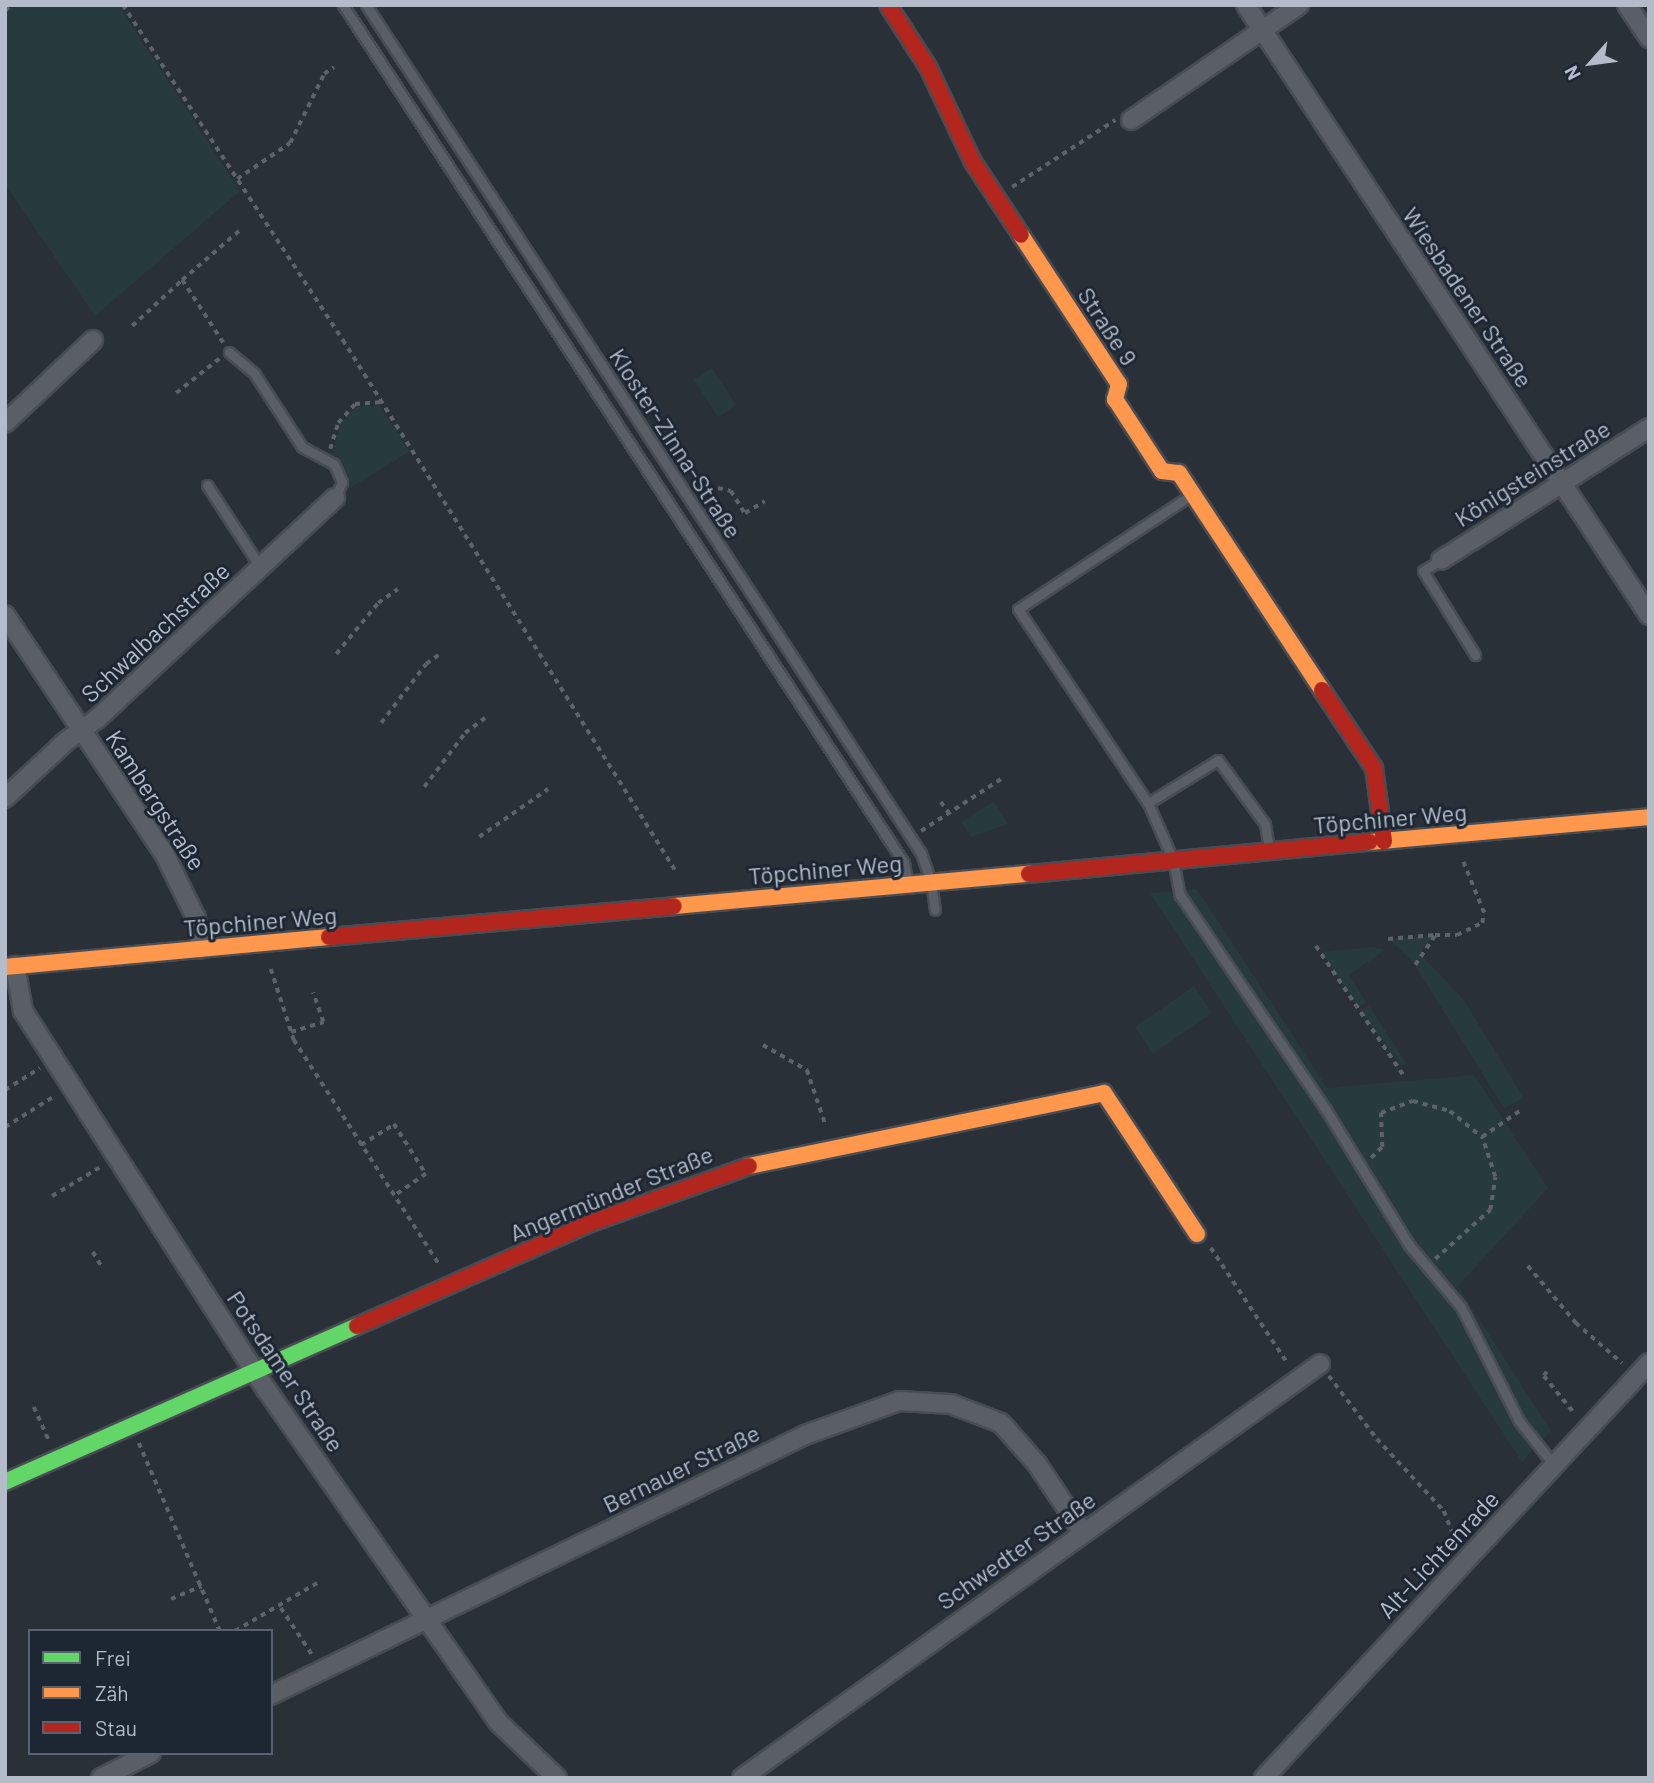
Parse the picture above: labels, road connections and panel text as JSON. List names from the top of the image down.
{
  "streets": {
    "street": [
      "Wiesbadener Straße",
      "Straße 9",
      "Königsteinstraße",
      "Schwalbachstraße",
      "Kambergstraße",
      "Töpchiner Weg",
      "Angermünder Straße",
      "Potsdamer Straße",
      "Bernauer Straße",
      "Schwedter Straße",
      "Alt-Lichtenrade"
    ],
    "lane": ["Kloster-Zinna-Straße"]
  },
  "crossings": [
    ["Wiesbadener Straße", "Königsteinstraße"],
    ["Straße 9", "Töpchiner Weg"],
    ["Kloster-Zinna-Straße", "Töpchiner Weg"],
    ["Schwalbachstraße", "Kambergstraße"],
    ["Kambergstraße", "Töpchiner Weg"],
    ["Töpchiner Weg", "Potsdamer Straße"],
    ["Angermünder Straße", "Potsdamer Straße"],
    ["Potsdamer Straße", "Bernauer Straße"],
    ["Bernauer Straße", "Schwedter Straße"]
  ],
  "legend": ["Frei", "Zäh", "Stau"],
  "north": "bottom left"
}
